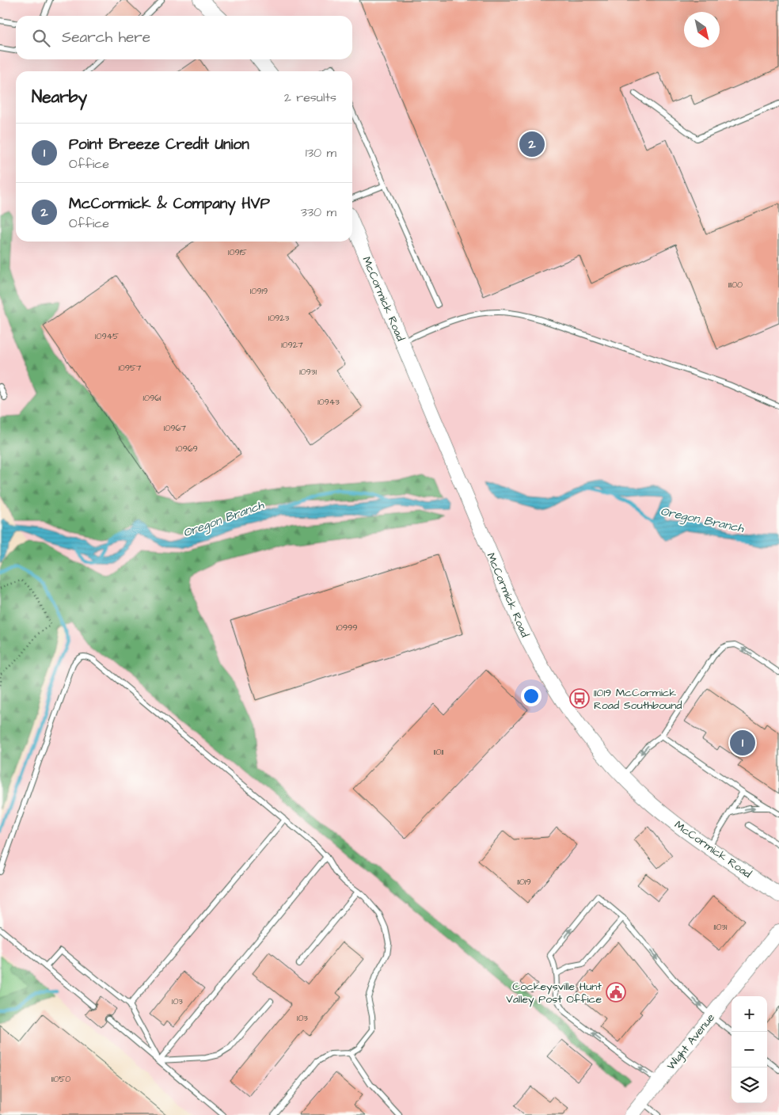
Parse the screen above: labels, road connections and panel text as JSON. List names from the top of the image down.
{
  "streets": {
    "main road": ["McCormick Road", "Wight Avenue"]
  },
  "water": ["Oregon Branch"],
  "places": {
    "bus stop": ["11019 McCormick Road Southbound"],
    "public building": ["Cockeysville Hunt Valley Post Office"]
  },
  "house_numbers": [
    "10915",
    "11100",
    "10919",
    "10923",
    "10945",
    "10927",
    "10957",
    "10931",
    "10961",
    "10943",
    "10967",
    "10969",
    "10999",
    "11011",
    "11019",
    "11031",
    "103",
    "103",
    "11050"
  ],
  "north": "bottom right",
  "page": {
    "search": "Search here",
    "heading": ["Nearby", "2 results"],
    "list": [
      {
        "mark": "1",
        "name": "Point Breeze Credit Union",
        "note": "Office",
        "value": "130 m"
      },
      {
        "mark": "2",
        "name": "McCormick & Company HVP",
        "note": "Office",
        "value": "330 m"
      }
    ],
    "pins": ["2", "1"],
    "map_buttons": ["+", "−"]
  }
}
